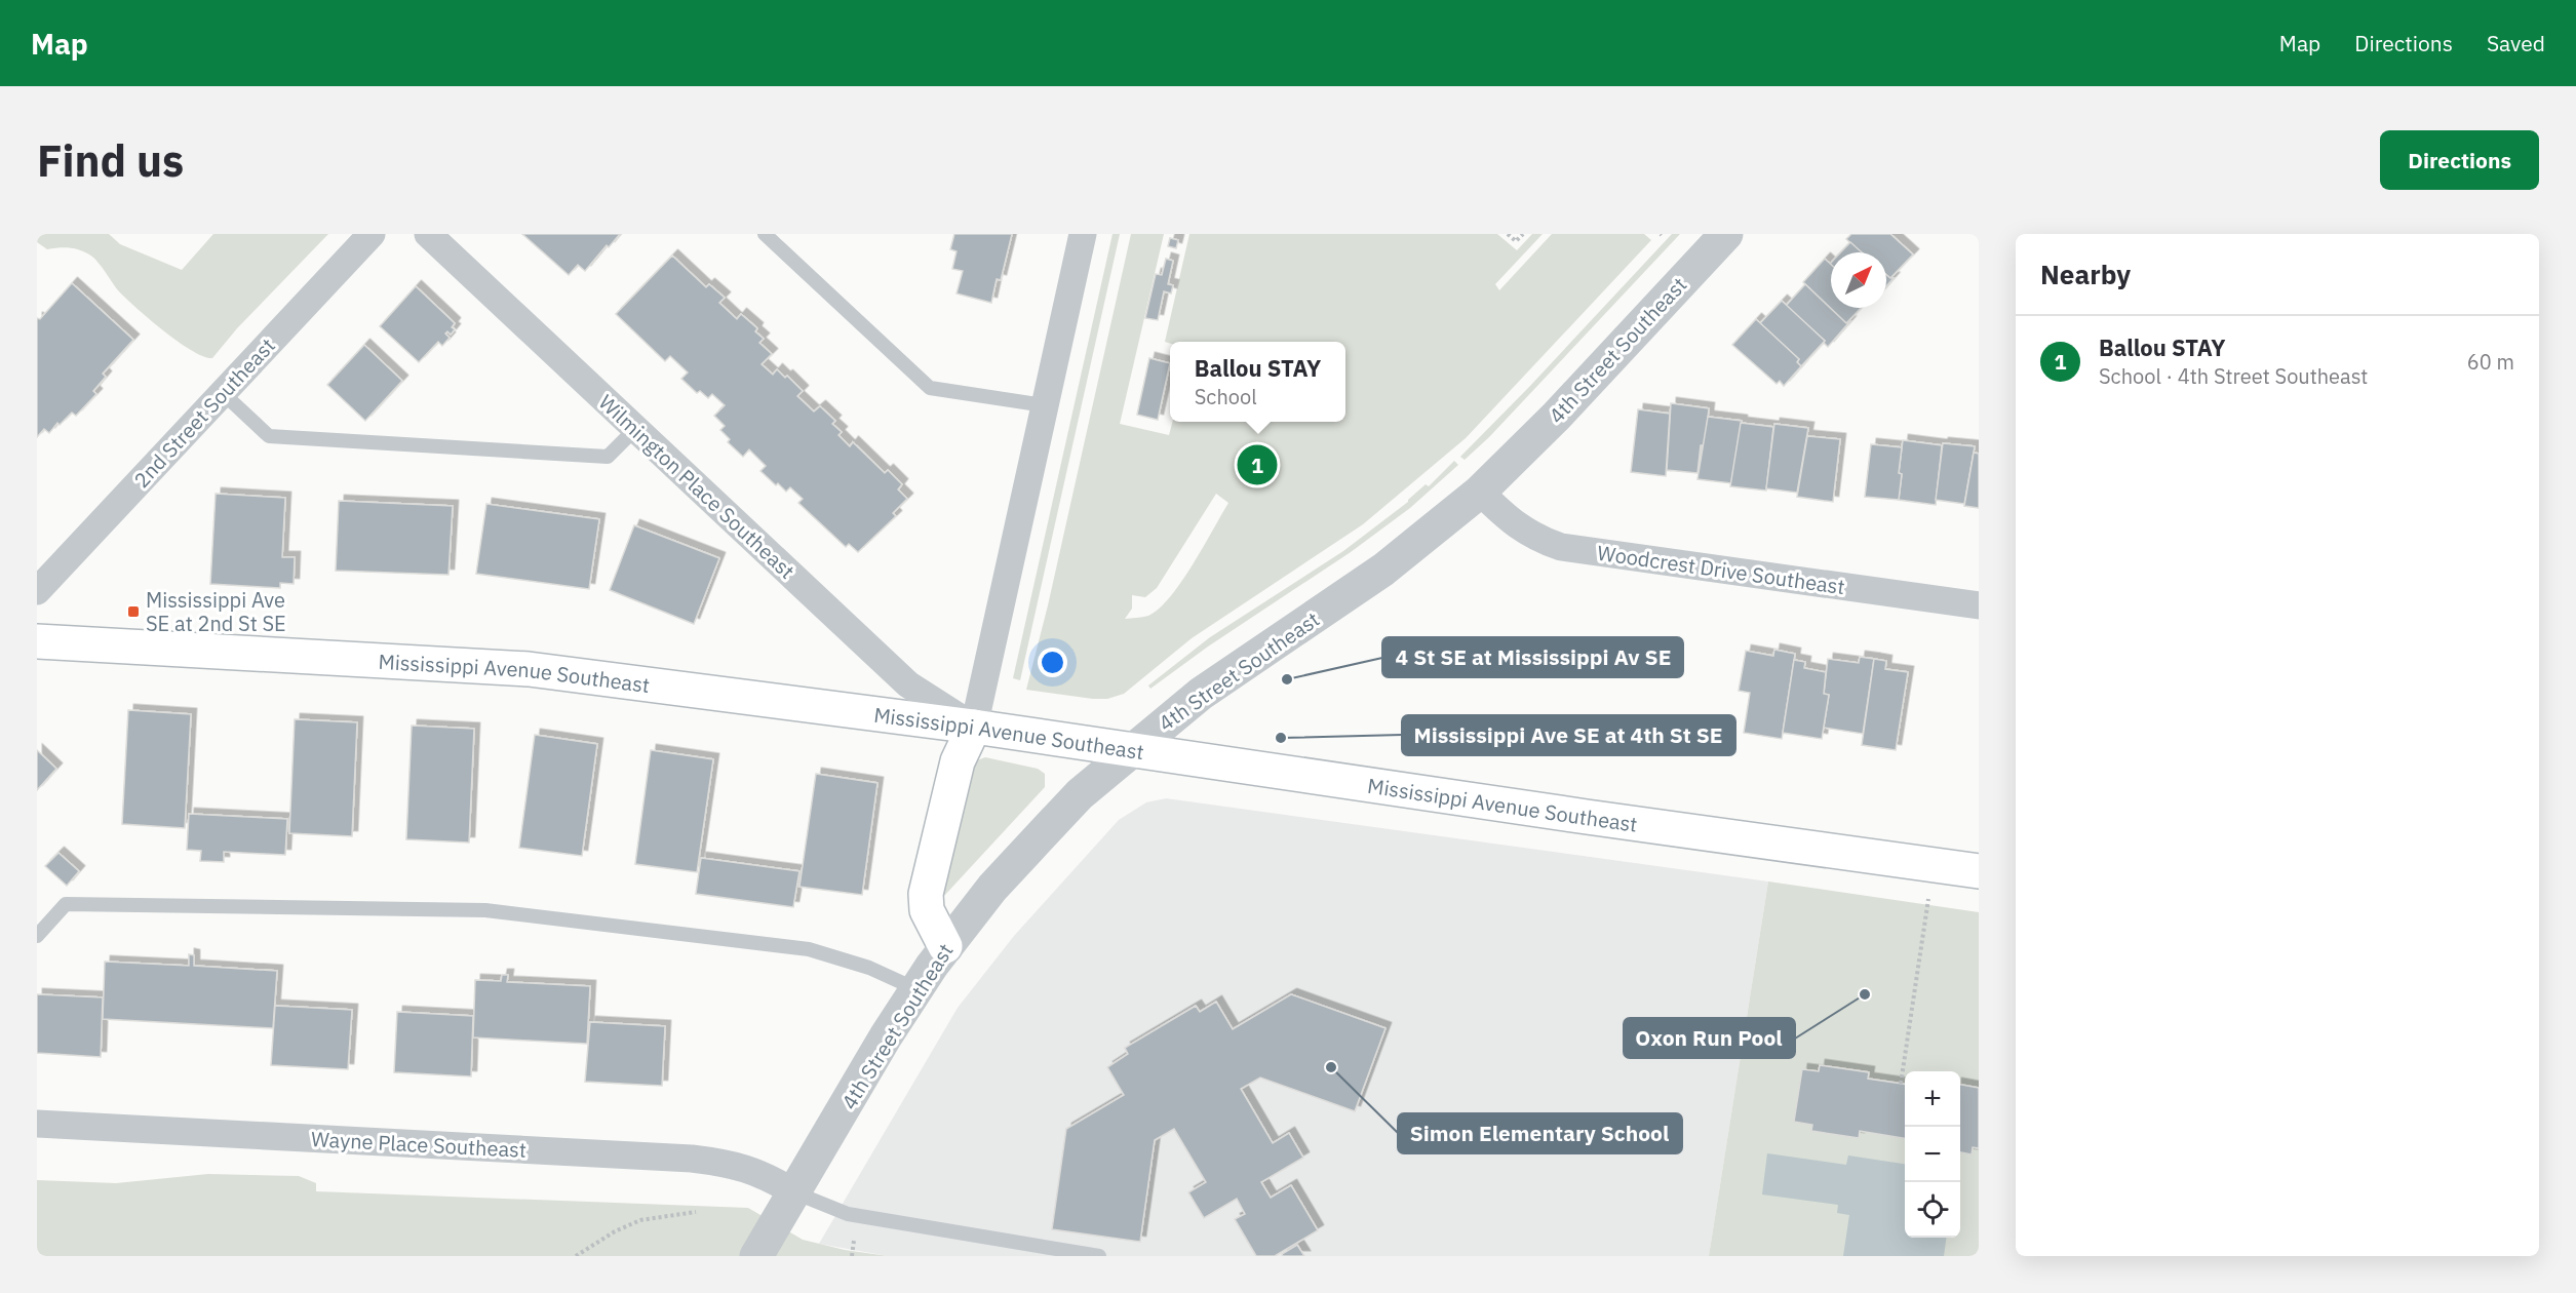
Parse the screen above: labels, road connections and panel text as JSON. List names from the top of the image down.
{
  "streets": {
    "main road": ["Mississippi Avenue Southeast"],
    "street": [
      "4th Street Southeast",
      "2nd Street Southeast",
      "Wilmington Place Southeast",
      "Woodcrest Drive Southeast",
      "Wayne Place Southeast"
    ]
  },
  "crossings": [
    ["4th Street Southeast", "Woodcrest Drive Southeast"],
    ["4th Street Southeast", "Mississippi Avenue Southeast"],
    ["4th Street Southeast", "Wayne Place Southeast"],
    ["Wilmington Place Southeast", "Mississippi Avenue Southeast"]
  ],
  "places": {
    "transit": ["Mississippi Ave SE at 2nd St SE"],
    "other": [
      "4 St SE at Mississippi Av SE",
      "Mississippi Ave SE at 4th St SE",
      "Oxon Run Pool",
      "Simon Elementary School"
    ]
  },
  "north": "top right",
  "page": {
    "header": "Map",
    "nav": ["Map", "Directions", "Saved"],
    "buttons": "Directions",
    "title": "Find us",
    "heading": "Nearby",
    "list": [
      {
        "mark": "1",
        "name": "Ballou STAY",
        "note": "School · 4th Street Southeast",
        "value": "60 m"
      }
    ],
    "popup": ["Ballou STAY", "School"],
    "pins": "1",
    "map_buttons": ["+", "−"]
  }
}
